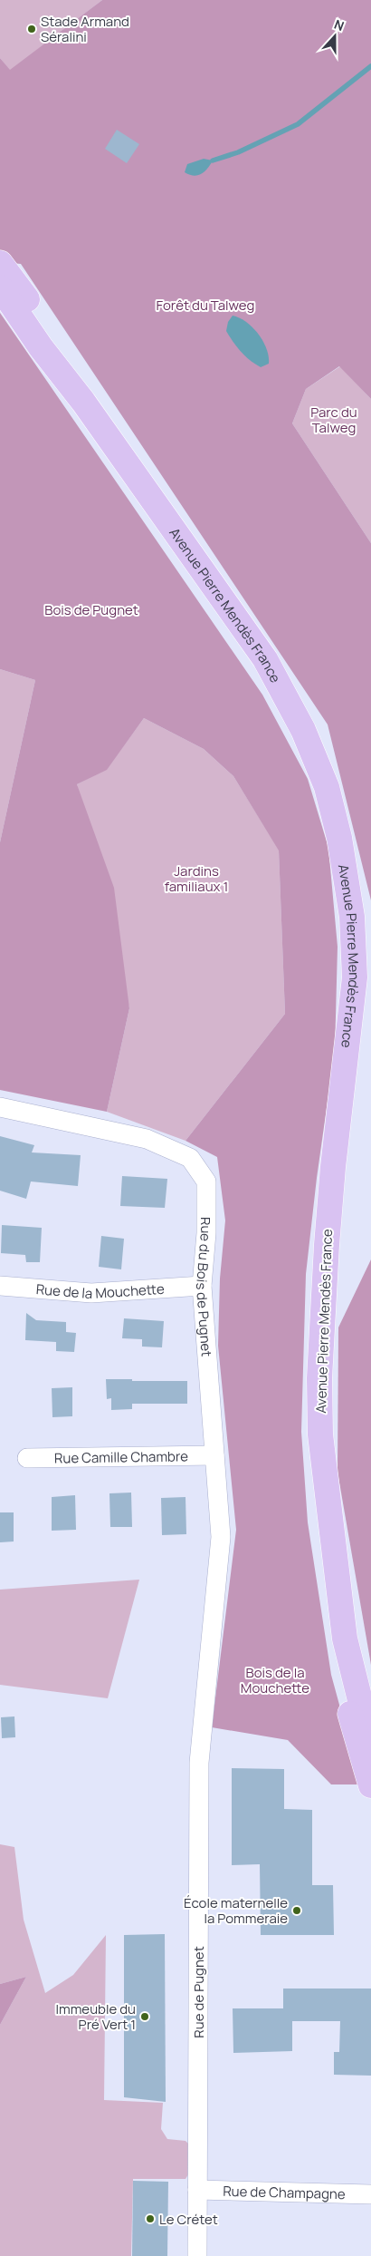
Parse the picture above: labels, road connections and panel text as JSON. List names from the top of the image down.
{
  "streets": {
    "main road": ["Avenue Pierre Mendès France"],
    "street": [
      "Rue de la Mouchette",
      "Rue du Bois de Pugnet",
      "Rue Camille Chambre",
      "Rue de Pugnet",
      "Rue de Champagne"
    ]
  },
  "crossings": [
    ["Rue de la Mouchette", "Rue du Bois de Pugnet"],
    ["Rue du Bois de Pugnet", "Rue Camille Chambre"],
    ["Rue du Bois de Pugnet", "Rue de Pugnet"],
    ["Rue de Pugnet", "Rue de Champagne"]
  ],
  "parks": [
    "Forêt du Talweg",
    "Parc du Talweg",
    "Bois de Pugnet",
    "Jardins familiaux 1",
    "Bois de la Mouchette"
  ],
  "places": [
    "Stade Armand Séralini",
    "École maternelle la Pommeraie",
    "Immeuble du Pré Vert 1",
    "Le Crétet"
  ],
  "north": "top"
}
